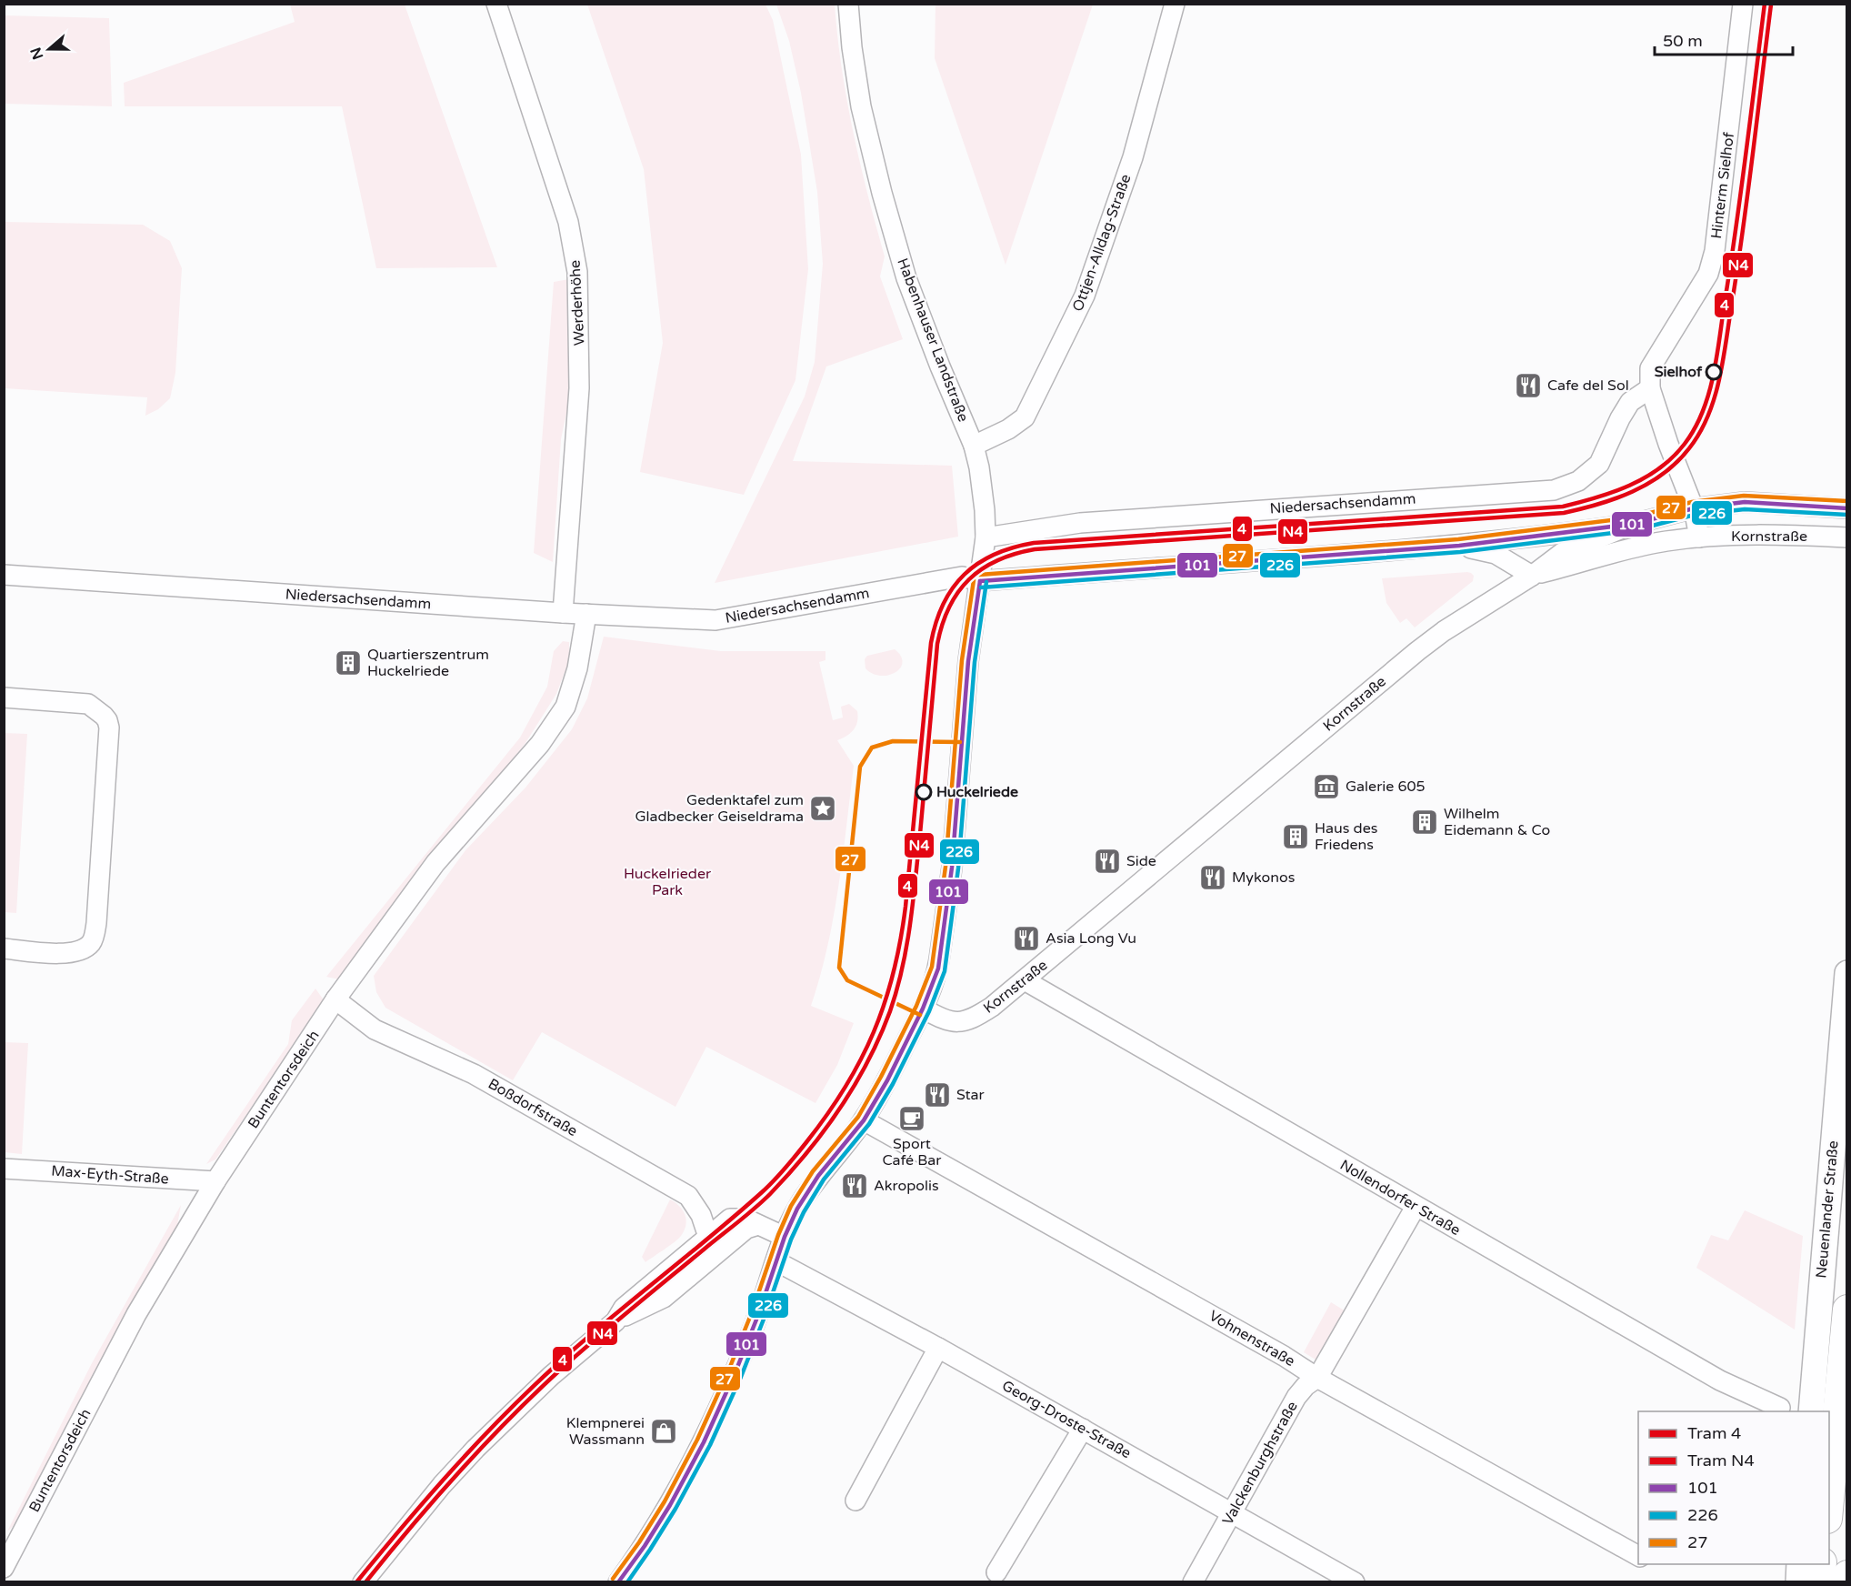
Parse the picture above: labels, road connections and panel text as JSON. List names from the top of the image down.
{
  "streets": {
    "main road": ["Neuenlander Straße"],
    "street": [
      "Hinterm Sielhof",
      "Ottjen-Alldag-Straße",
      "Werderhöhe",
      "Habenhauser Landstraße",
      "Niedersachsendamm",
      "Kornstraße",
      "Buntentorsdeich",
      "Boßdorfstraße",
      "Max-Eyth-Straße",
      "Nollendorfer Straße",
      "Vohnenstraße",
      "Georg-Droste-Straße",
      "Valckenburghstraße"
    ]
  },
  "crossings": [
    ["Hinterm Sielhof", "Niedersachsendamm"],
    ["Hinterm Sielhof", "Kornstraße"],
    ["Ottjen-Alldag-Straße", "Habenhauser Landstraße"],
    ["Werderhöhe", "Niedersachsendamm"],
    ["Habenhauser Landstraße", "Niedersachsendamm"],
    ["Niedersachsendamm", "Kornstraße"],
    ["Niedersachsendamm", "Buntentorsdeich"],
    ["Kornstraße", "Nollendorfer Straße"],
    ["Buntentorsdeich", "Boßdorfstraße"],
    ["Buntentorsdeich", "Max-Eyth-Straße"],
    ["Nollendorfer Straße", "Valckenburghstraße"],
    ["Vohnenstraße", "Valckenburghstraße"],
    ["Georg-Droste-Straße", "Valckenburghstraße"]
  ],
  "parks": ["Huckelrieder Park"],
  "places": {
    "other": ["Sielhof", "Huckelriede"],
    "restaurant": [
      "Cafe del Sol",
      "Side",
      "Mykonos",
      "Asia Long Vu",
      "Star",
      "Akropolis"
    ],
    "building": ["Quartierszentrum Huckelriede", "Wilhelm Eidemann & Co", "Haus des Friedens"],
    "museum": ["Galerie 605"],
    "place": ["Gedenktafel zum Gladbecker Geiseldrama"],
    "cafe": ["Sport Café Bar"],
    "shop": ["Klempnerei Wassmann"]
  },
  "lines": [
    "tram line 4",
    "tram line N4",
    "transit line 27",
    "transit line 101",
    "transit line 226"
  ],
  "legend": [
    "Tram 4",
    "Tram N4",
    "101",
    "226",
    "27"
  ],
  "scale_bar": "50 m",
  "north": "left"
}
